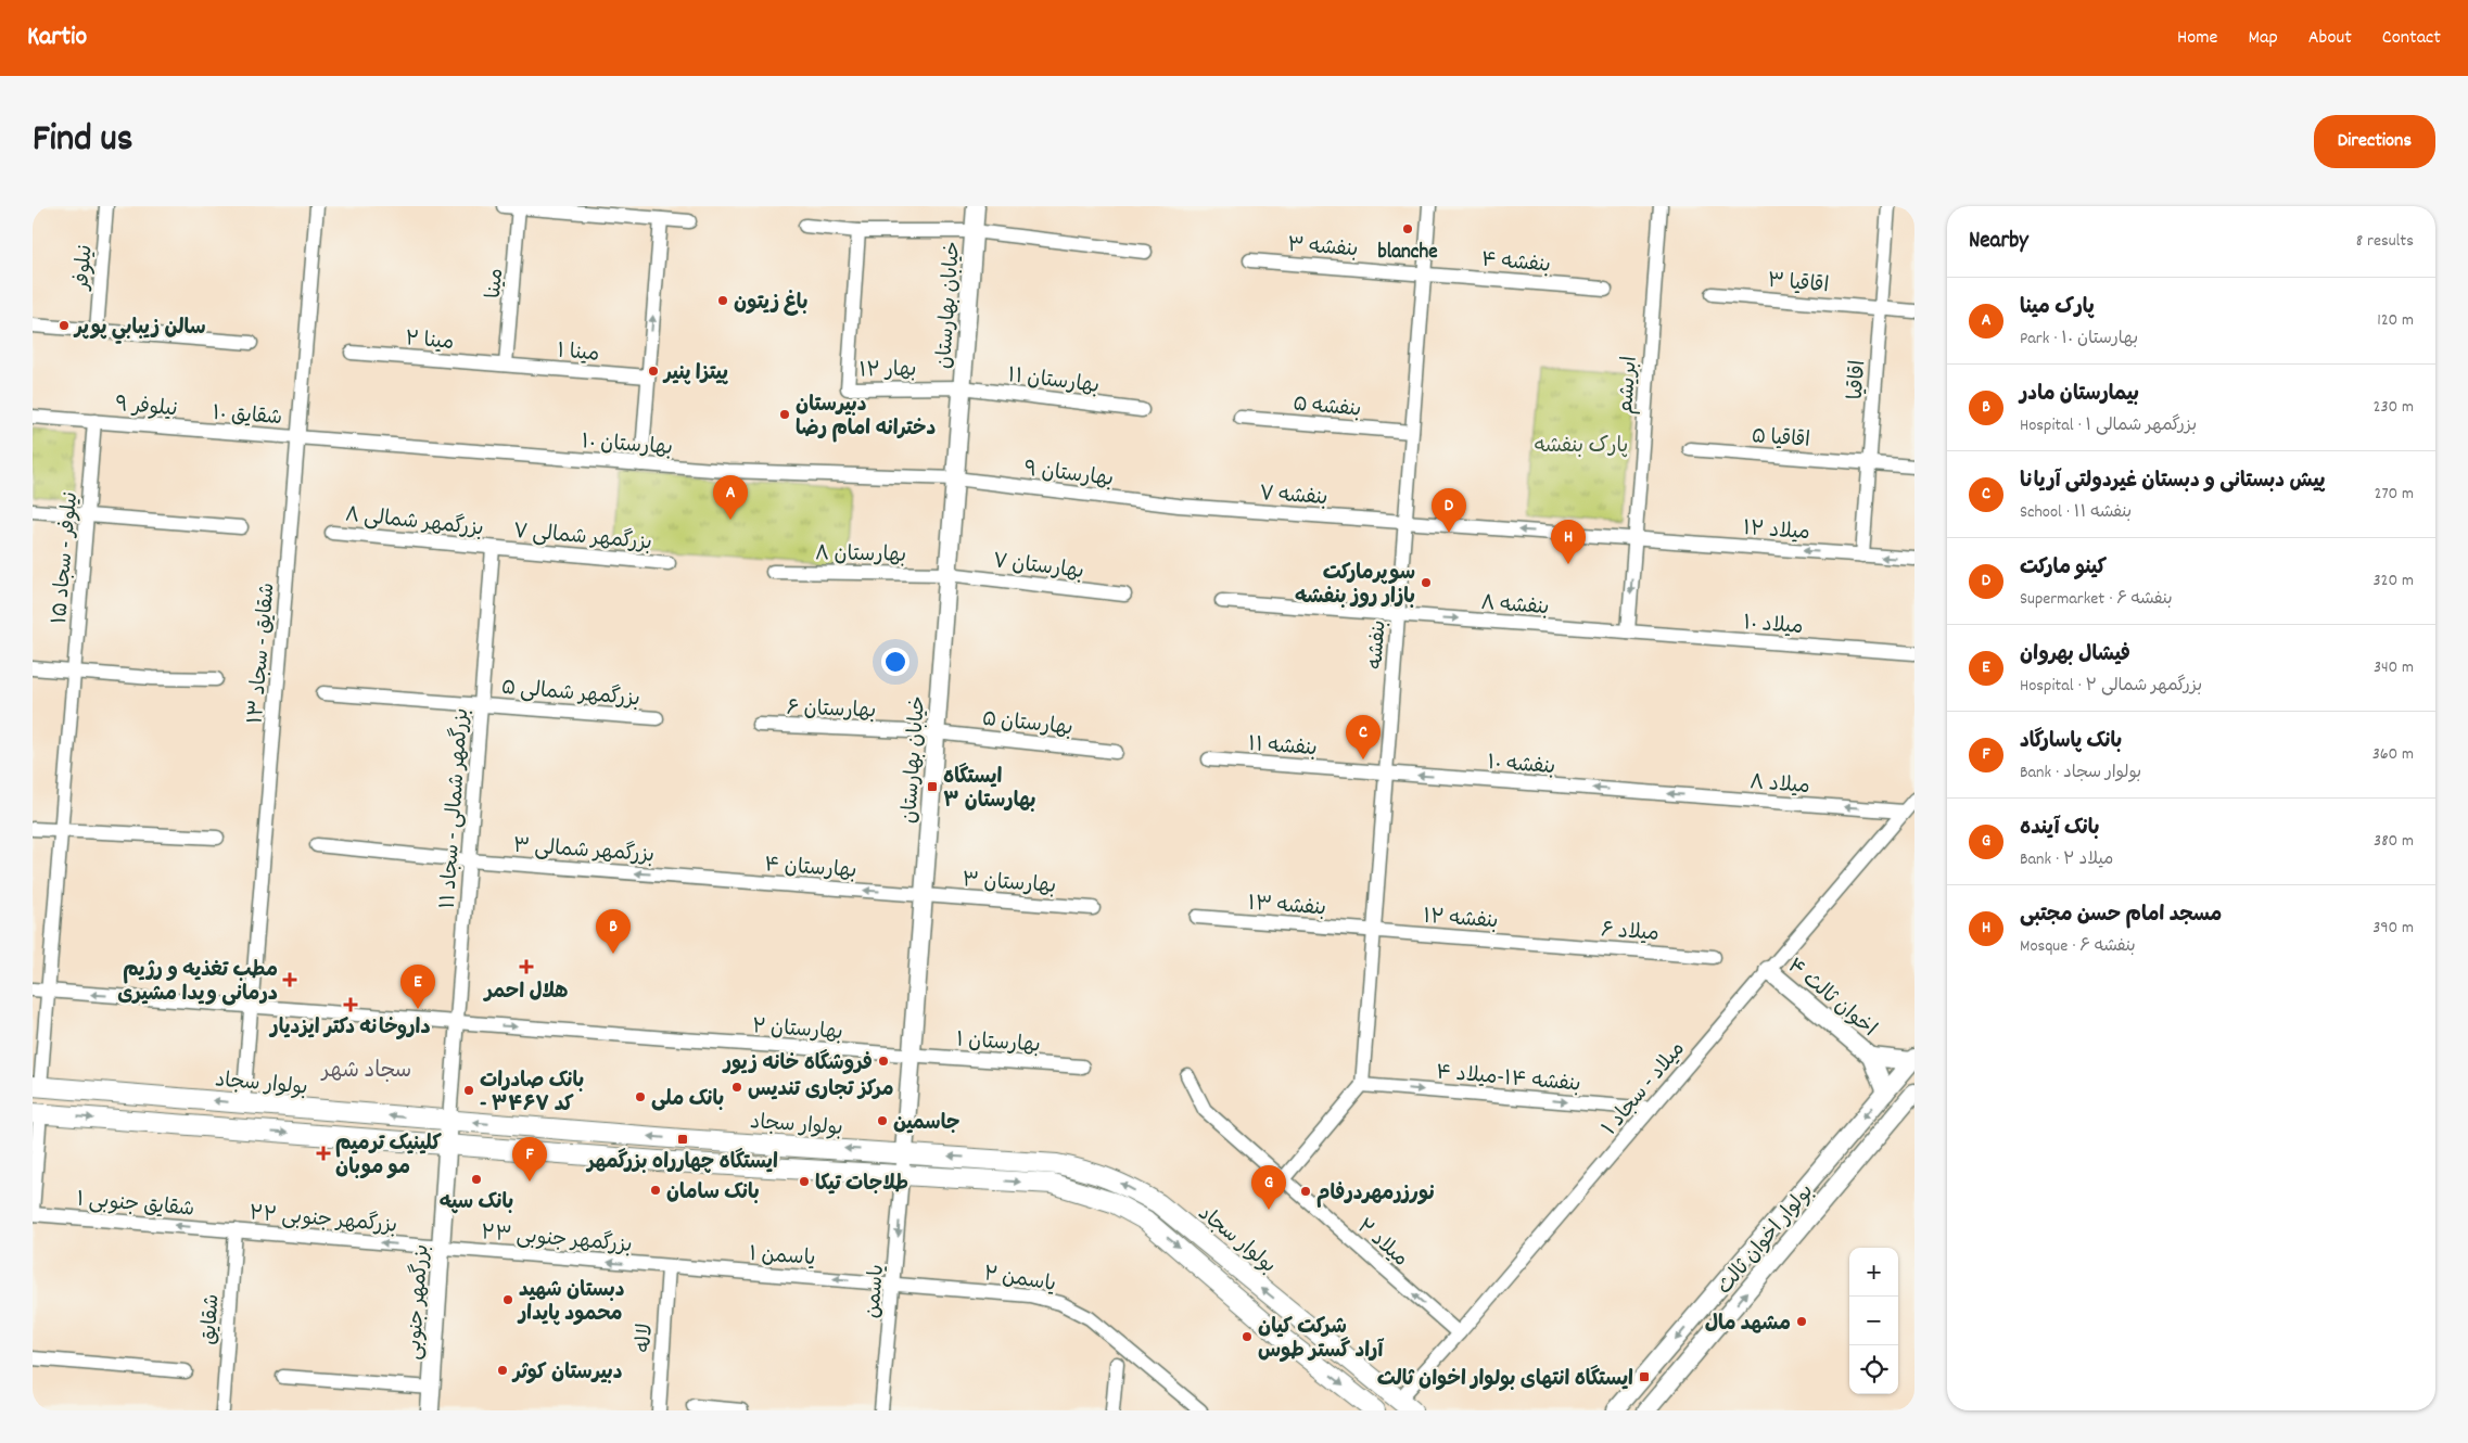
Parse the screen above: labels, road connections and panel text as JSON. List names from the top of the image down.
{
  "streets": {
    "main road": ["بولوار سجاد"],
    "street": [
      "بنفشه ۳",
      "بنفشه ۴",
      "نیلوفر",
      "اقاقیا ۳",
      "مینا",
      "خیابان بهارستان",
      "مینا ۲",
      "مینا ۱",
      "بهار ۱۲",
      "بهارستان ۱۱",
      "اقاقیا",
      "ابریشم",
      "نیلوفر ۹",
      "بنفشه ۵",
      "شقایق ۱۰",
      "اقاقیا ۵",
      "بهارستان ۱۰",
      "بهارستان ۹",
      "بنفشه ۷",
      "بزرگمهر شمالی ۸",
      "میلاد ۱۲",
      "بزرگمهر شمالی ۷",
      "بهارستان ۸",
      "نیلوفر - سجاد ۱۵",
      "بهارستان ۷",
      "بنفشه ۸",
      "میلاد ۱۰",
      "بنفشه",
      "شقایق - سجاد ۱۳",
      "بزرگمهر شمالی ۵",
      "بهارستان ۶",
      "بهارستان ۵",
      "بنفشه ۱۱",
      "بنفشه ۱۰",
      "میلاد ۸",
      "بزرگمهر شمالی - سجاد ۱۱",
      "بزرگمهر شمالی ۳",
      "بهارستان ۴",
      "بهارستان ۳",
      "بنفشه ۱۳",
      "بنفشه ۱۲",
      "میلاد ۶",
      "اخوان ثالث ۴",
      "بهارستان ۲",
      "بهارستان ۱",
      "بنفشه ۱۴-میلاد ۴",
      "میلاد - سجاد ۱",
      "شقایق جنوبی ۱",
      "بزرگمهر جنوبی ۲۲",
      "بزرگمهر جنوبی ۲۳",
      "بولوار اخوان ثالث",
      "میلاد ۲",
      "یاسمن ۱",
      "یاسمن ۲",
      "یاسمن",
      "بزرگمهر جنوبی",
      "شقایق",
      "لاله"
    ]
  },
  "crossings": [
    ["بنفشه ۳", "بنفشه ۴"],
    ["بنفشه ۳", "بنفشه"],
    ["بنفشه ۴", "بنفشه"],
    ["اقاقیا ۳", "اقاقیا"],
    ["مینا", "مینا ۲"],
    ["مینا", "مینا ۱"],
    ["خیابان بهارستان", "بهار ۱۲"],
    ["خیابان بهارستان", "بهارستان ۱۱"],
    ["خیابان بهارستان", "بهارستان ۱۰"],
    ["خیابان بهارستان", "بهارستان ۹"],
    ["خیابان بهارستان", "بهارستان ۸"],
    ["خیابان بهارستان", "بهارستان ۷"],
    ["خیابان بهارستان", "بهارستان ۶"],
    ["خیابان بهارستان", "بهارستان ۵"],
    ["خیابان بهارستان", "بهارستان ۴"],
    ["خیابان بهارستان", "بهارستان ۳"],
    ["خیابان بهارستان", "بهارستان ۲"],
    ["خیابان بهارستان", "بهارستان ۱"],
    ["خیابان بهارستان", "بولوار سجاد"],
    ["خیابان بهارستان", "یاسمن"],
    ["مینا ۲", "مینا ۱"],
    ["بهار ۱۲", "بهارستان ۱۱"],
    ["اقاقیا", "اقاقیا ۵"],
    ["اقاقیا", "میلاد ۱۲"],
    ["ابریشم", "بنفشه ۷"],
    ["ابریشم", "میلاد ۱۲"],
    ["ابریشم", "بنفشه ۸"],
    ["ابریشم", "میلاد ۱۰"],
    ["نیلوفر ۹", "شقایق ۱۰"],
    ["نیلوفر ۹", "نیلوفر - سجاد ۱۵"],
    ["بنفشه ۵", "بنفشه"],
    ["شقایق ۱۰", "بهارستان ۱۰"],
    ["شقایق ۱۰", "شقایق - سجاد ۱۳"],
    ["بهارستان ۱۰", "بهارستان ۹"],
    ["بهارستان ۱۰", "شقایق - سجاد ۱۳"],
    ["بهارستان ۹", "بنفشه ۷"],
    ["بنفشه ۷", "میلاد ۱۲"],
    ["بنفشه ۷", "بنفشه"],
    ["بزرگمهر شمالی ۸", "بزرگمهر شمالی ۷"],
    ["بزرگمهر شمالی ۸", "بزرگمهر شمالی - سجاد ۱۱"],
    ["بزرگمهر شمالی ۷", "بزرگمهر شمالی - سجاد ۱۱"],
    ["بهارستان ۸", "بهارستان ۷"],
    ["نیلوفر - سجاد ۱۵", "بهارستان ۲"],
    ["نیلوفر - سجاد ۱۵", "بولوار سجاد"],
    ["بنفشه ۸", "میلاد ۱۰"],
    ["بنفشه ۸", "بنفشه"],
    ["بنفشه", "بنفشه ۱۱"],
    ["بنفشه", "بنفشه ۱۰"],
    ["بنفشه", "بنفشه ۱۳"],
    ["بنفشه", "بنفشه ۱۲"],
    ["بنفشه", "بنفشه ۱۴-میلاد ۴"],
    ["شقایق - سجاد ۱۳", "بهارستان ۲"],
    ["شقایق - سجاد ۱۳", "بولوار سجاد"],
    ["بزرگمهر شمالی ۵", "بزرگمهر شمالی - سجاد ۱۱"],
    ["بهارستان ۶", "بهارستان ۵"],
    ["بنفشه ۱۱", "بنفشه ۱۰"],
    ["بنفشه ۱۰", "میلاد ۸"],
    ["میلاد ۸", "میلاد - سجاد ۱"],
    ["بزرگمهر شمالی - سجاد ۱۱", "بزرگمهر شمالی ۳"],
    ["بزرگمهر شمالی - سجاد ۱۱", "بهارستان ۲"],
    ["بزرگمهر شمالی - سجاد ۱۱", "بولوار سجاد"],
    ["بزرگمهر شمالی - سجاد ۱۱", "بزرگمهر جنوبی"],
    ["بزرگمهر شمالی ۳", "بهارستان ۴"],
    ["بهارستان ۴", "بهارستان ۳"],
    ["بنفشه ۱۳", "بنفشه ۱۲"],
    ["بنفشه ۱۲", "میلاد ۶"],
    ["اخوان ثالث ۴", "میلاد - سجاد ۱"],
    ["بهارستان ۲", "بهارستان ۱"],
    ["بنفشه ۱۴-میلاد ۴", "میلاد - سجاد ۱"],
    ["بولوار سجاد", "میلاد - سجاد ۱"],
    ["بولوار سجاد", "یاسمن"],
    ["بولوار سجاد", "بزرگمهر جنوبی"],
    ["میلاد - سجاد ۱", "میلاد ۲"],
    ["شقایق جنوبی ۱", "بزرگمهر جنوبی ۲۲"],
    ["شقایق جنوبی ۱", "شقایق"],
    ["بزرگمهر جنوبی ۲۲", "بزرگمهر جنوبی ۲۳"],
    ["بزرگمهر جنوبی ۲۲", "بزرگمهر جنوبی"],
    ["بزرگمهر جنوبی ۲۲", "شقایق"],
    ["بزرگمهر جنوبی ۲۳", "یاسمن ۱"],
    ["بزرگمهر جنوبی ۲۳", "بزرگمهر جنوبی"],
    ["بزرگمهر جنوبی ۲۳", "لاله"],
    ["یاسمن ۱", "یاسمن ۲"],
    ["یاسمن ۱", "یاسمن"],
    ["یاسمن ۱", "لاله"],
    ["یاسمن ۲", "یاسمن"]
  ],
  "one_way": [
    "بنفشه ۷",
    "میلاد ۱۲",
    "بنفشه ۸",
    "بنفشه ۱۰",
    "میلاد ۸",
    "بزرگمهر شمالی ۳",
    "بهارستان ۴",
    "بنفشه ۱۴-میلاد ۴",
    "شقایق جنوبی ۱",
    "بزرگمهر جنوبی ۲۲",
    "بزرگمهر جنوبی ۲۳",
    "میلاد ۲",
    "یاسمن ۱",
    "یاسمن"
  ],
  "districts": ["سجاد شهر"],
  "parks": ["پارک بنفشه"],
  "places": {
    "other": [
      "blanche",
      "باغ زیتون",
      "سالن زيبابي پوپر",
      "پیتزا پنیر",
      "دبیرستان دخترانه امام رضا",
      "سوپرمارکت بازار روز بنفشه",
      "فروشگاه خانه زیور",
      "مرکز تجاری تندیس",
      "بانک صادرات - کد ۳۴۶۷",
      "بانک ملی",
      "جاسمین",
      "بانک سپه",
      "طلاجات تیکا",
      "بانک سامان",
      "نورزرمهردرفام",
      "دبستان شهید محمود پایدار",
      "مشهد مال",
      "شرکت کیان آراد گستر طوس",
      "دبیرستان کوثر"
    ],
    "transit": ["ایستگاه بهارستان ۳", "ایستگاه چهارراه بزرگمهر", "ایستگاه انتهای بولوار اخوان ثالث"],
    "health": [
      "هلال احمر",
      "مطب تغذیه و رژیم درمانی ویدا مشیری",
      "داروخانه دکتر ایزدیار",
      "کلینیک ترمیم مو موبان"
    ]
  },
  "page": {
    "header": "Kartio",
    "nav": [
      "Home",
      "Map",
      "About",
      "Contact"
    ],
    "title": "Find us",
    "buttons": "Directions",
    "heading": ["Nearby", "8 results"],
    "list": [
      {
        "mark": "A",
        "name": "پارک مینا",
        "note": "Park · بهارستان ۱۰",
        "value": "120 m"
      },
      {
        "mark": "B",
        "name": "بیمارستان مادر",
        "note": "Hospital · بزرگمهر شمالی ۱",
        "value": "230 m"
      },
      {
        "mark": "C",
        "name": "پیش دبستانی و دبستان غیردولتی آریانا",
        "note": "School · بنفشه ۱۱",
        "value": "270 m"
      },
      {
        "mark": "D",
        "name": "کینو مارکت",
        "note": "Supermarket · بنفشه ۶",
        "value": "320 m"
      },
      {
        "mark": "E",
        "name": "فیشال بهروان",
        "note": "Hospital · بزرگمهر شمالی ۲",
        "value": "340 m"
      },
      {
        "mark": "F",
        "name": "بانک پاسارگاد",
        "note": "Bank · بولوار سجاد",
        "value": "360 m"
      },
      {
        "mark": "G",
        "name": "بانک آینده",
        "note": "Bank · میلاد ۲",
        "value": "380 m"
      },
      {
        "mark": "H",
        "name": "مسجد امام حسن مجتبی",
        "note": "Mosque · بنفشه ۶",
        "value": "390 m"
      }
    ],
    "pins": [
      "A",
      "D",
      "H",
      "C",
      "B",
      "E",
      "F",
      "G"
    ],
    "map_buttons": ["+", "−"]
  }
}
